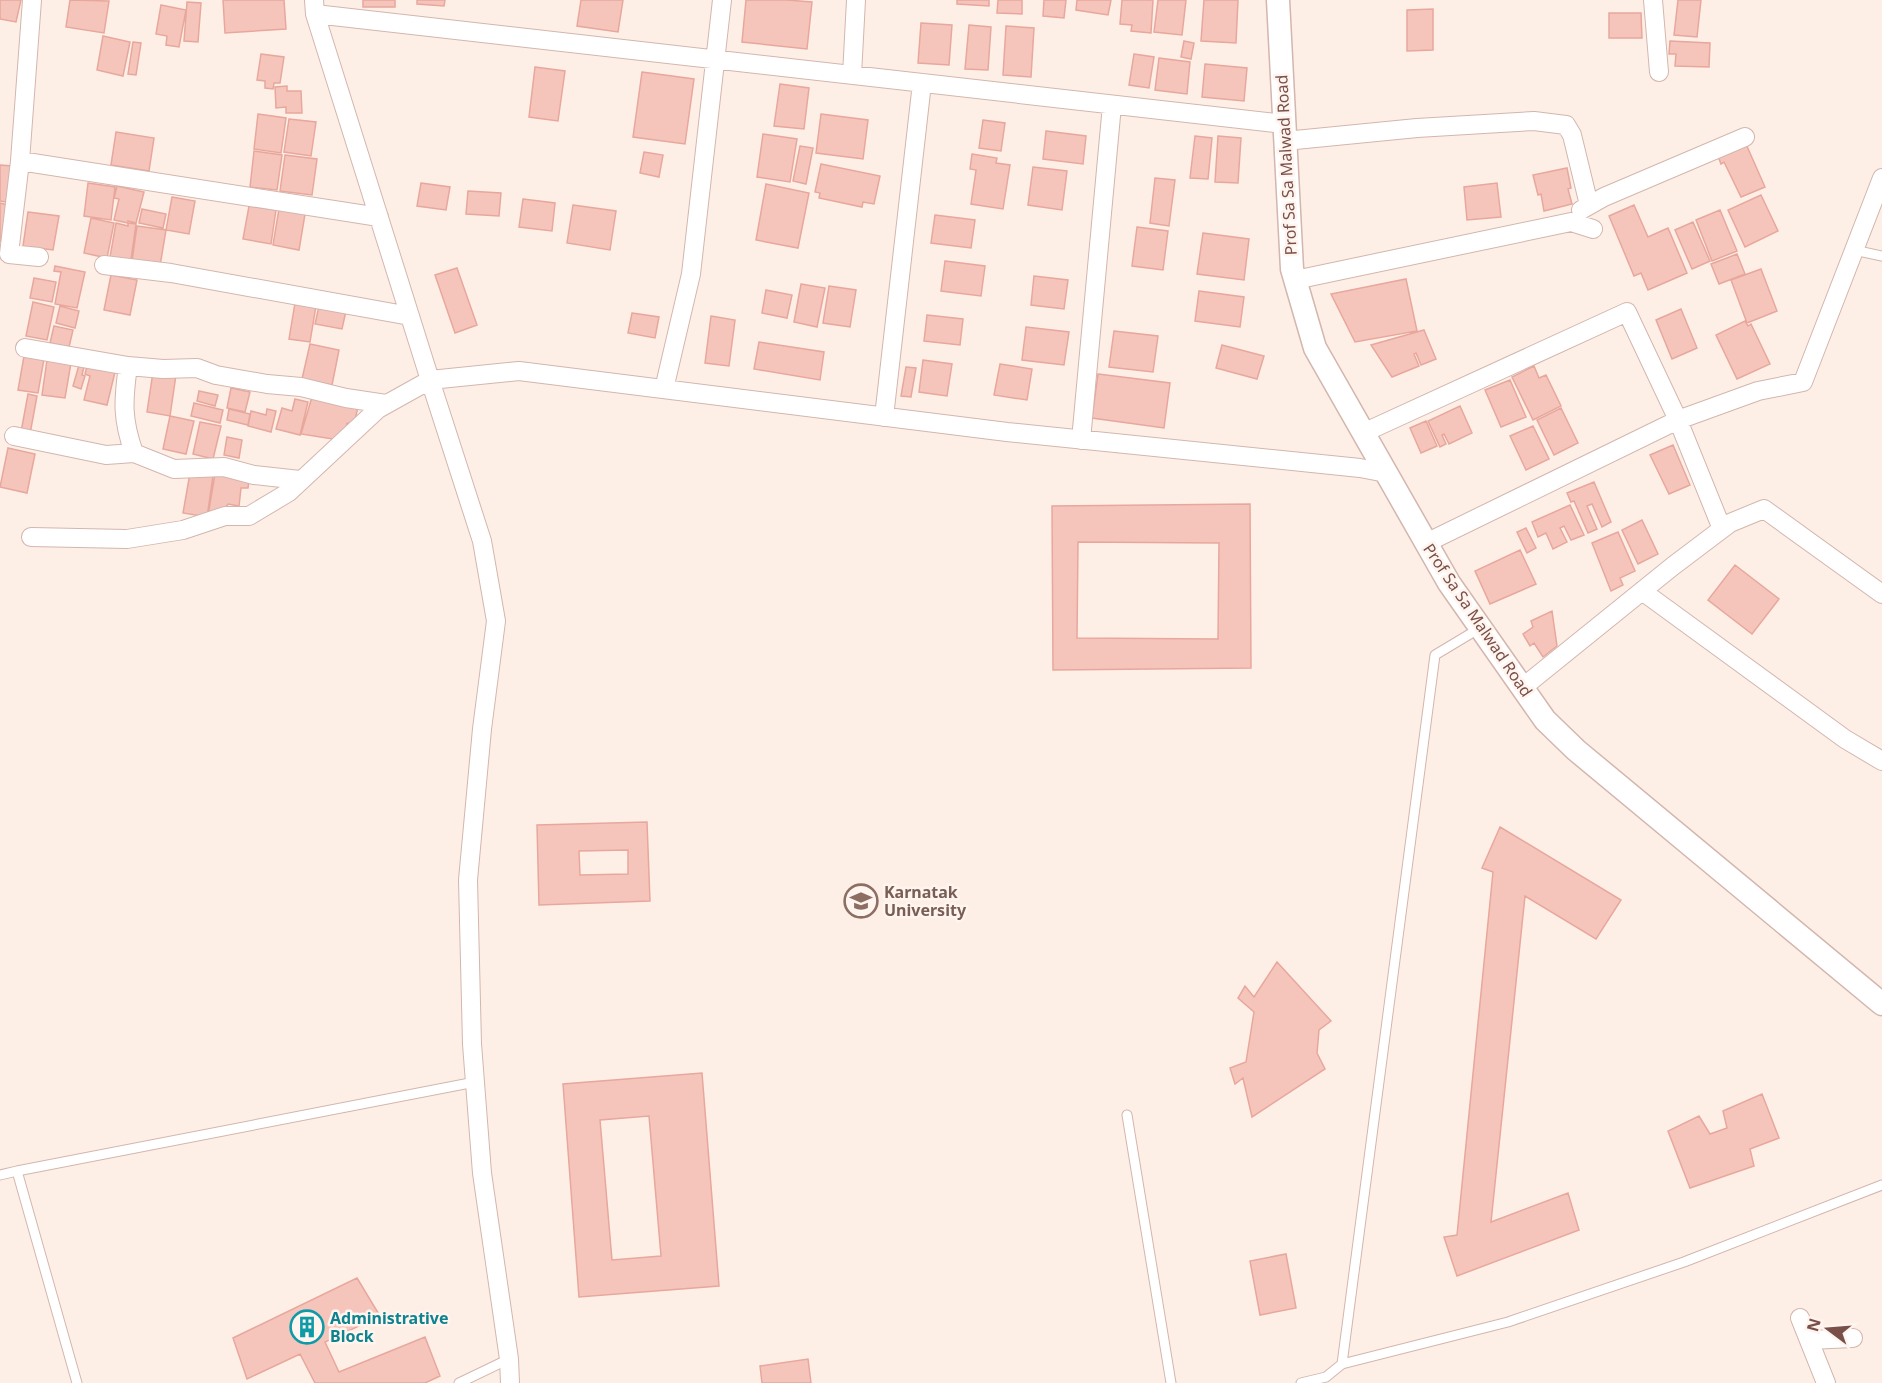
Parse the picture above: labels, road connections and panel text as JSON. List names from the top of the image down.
{
  "streets": {
    "street": ["Prof Sa Sa Malwad Road"]
  },
  "places": {
    "school or university": ["Karnatak University"],
    "building": ["Administrative Block"]
  },
  "north": "left"
}
